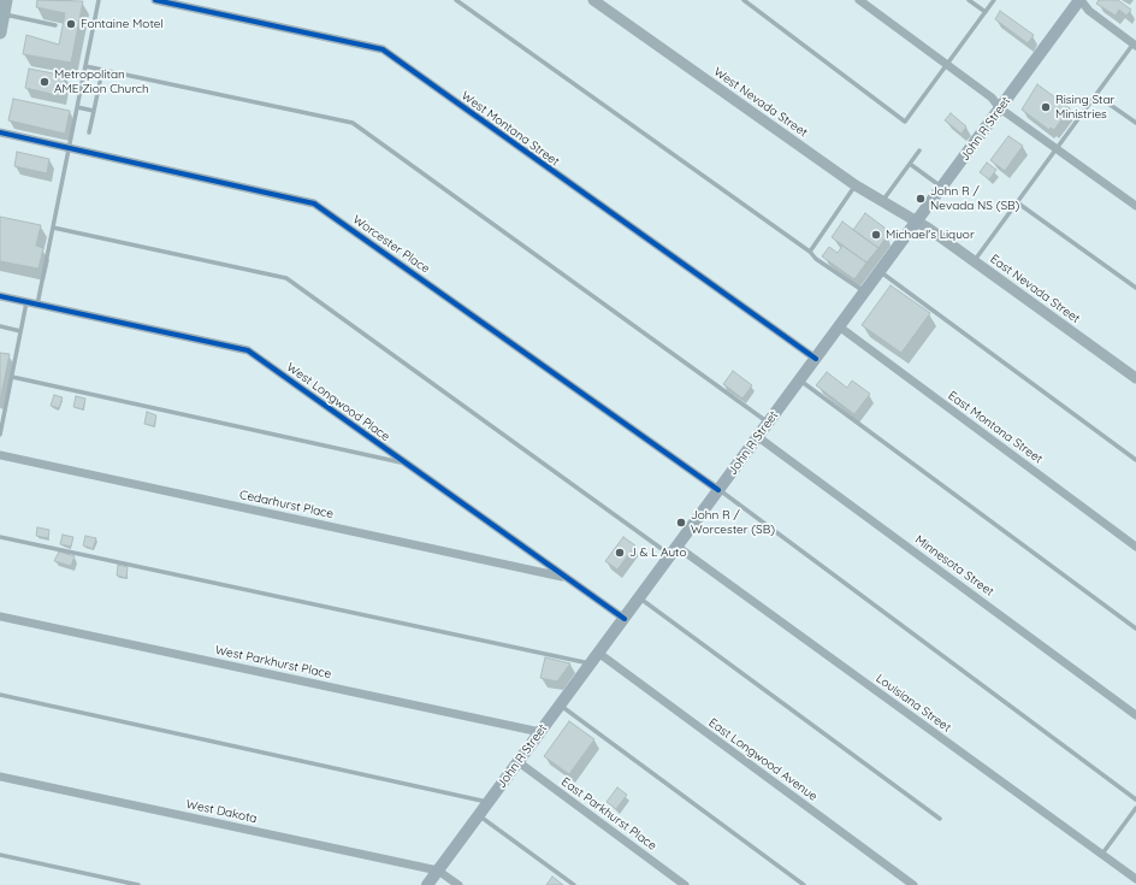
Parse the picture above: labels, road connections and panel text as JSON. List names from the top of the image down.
{
  "streets": {
    "main road": ["John R Street"],
    "street": [
      "West Nevada Street",
      "West Montana Street",
      "Worcester Place",
      "East Nevada Street",
      "West Longwood Place",
      "East Montana Street",
      "Cedarhurst Place",
      "Minnesota Street",
      "West Parkhurst Place",
      "Louisiana Street",
      "East Longwood Avenue",
      "West Dakota",
      "East Parkhurst Place"
    ]
  },
  "crossings": [
    ["West Nevada Street", "John R Street"],
    ["West Nevada Street", "East Nevada Street"],
    ["West Montana Street", "John R Street"],
    ["John R Street", "Worcester Place"],
    ["John R Street", "East Nevada Street"],
    ["John R Street", "West Longwood Place"],
    ["John R Street", "East Montana Street"],
    ["John R Street", "Minnesota Street"],
    ["John R Street", "West Parkhurst Place"],
    ["John R Street", "Louisiana Street"],
    ["John R Street", "East Longwood Avenue"],
    ["John R Street", "West Dakota"],
    ["John R Street", "East Parkhurst Place"],
    ["West Longwood Place", "Cedarhurst Place"]
  ],
  "places": [
    "Fontaine Motel",
    "Metropolitan AME Zion Church",
    "Rising Star Ministries",
    "John R / Nevada NS (SB)",
    "Michael's Liquor",
    "John R / Worcester (SB)",
    "J & L Auto"
  ]
}
